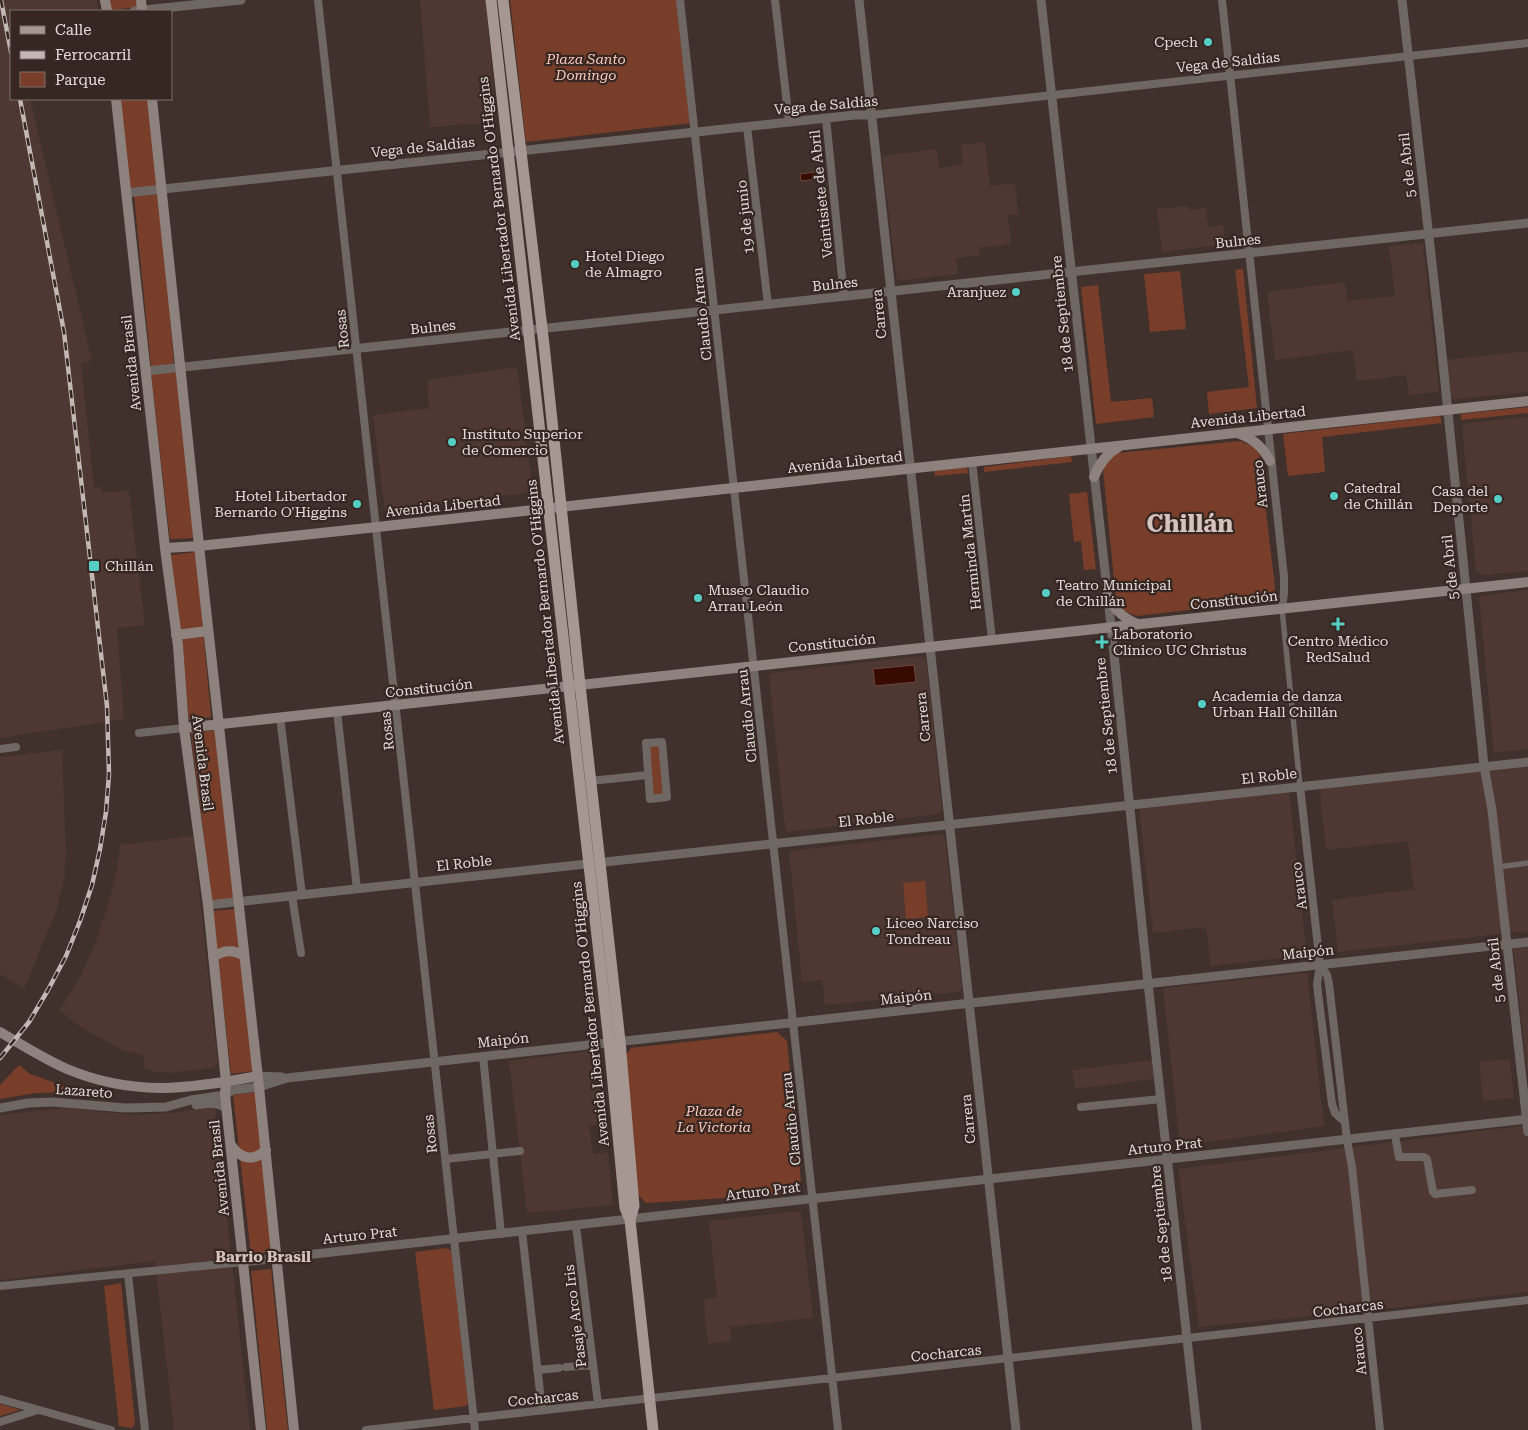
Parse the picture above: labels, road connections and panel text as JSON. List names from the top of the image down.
{
  "streets": {
    "main road": [
      "Avenida Libertador Bernardo O'Higgins",
      "Avenida Brasil",
      "Avenida Libertad",
      "Constitución",
      "Maipón"
    ],
    "street": [
      "Vega de Saldías",
      "5 de Abril",
      "Veintisiete de Abril",
      "19 de junio",
      "Bulnes",
      "Claudio Arrau",
      "Carrera",
      "18 de Septiembre",
      "Rosas",
      "Arauco",
      "Herminda Martín",
      "El Roble",
      "Lazareto",
      "Arturo Prat",
      "Cocharcas",
      "Pasaje Arco Iris"
    ]
  },
  "crossings": [
    ["Vega de Saldías", "5 de Abril"],
    ["Vega de Saldías", "Veintisiete de Abril"],
    ["Vega de Saldías", "Avenida Libertador Bernardo O'Higgins"],
    ["Vega de Saldías", "19 de junio"],
    ["Vega de Saldías", "Claudio Arrau"],
    ["Vega de Saldías", "Carrera"],
    ["Vega de Saldías", "18 de Septiembre"],
    ["Vega de Saldías", "Rosas"],
    ["Vega de Saldías", "Avenida Brasil"],
    ["Vega de Saldías", "Arauco"],
    ["5 de Abril", "Bulnes"],
    ["5 de Abril", "Avenida Libertad"],
    ["5 de Abril", "Constitución"],
    ["5 de Abril", "El Roble"],
    ["5 de Abril", "Maipón"],
    ["5 de Abril", "Arturo Prat"],
    ["Veintisiete de Abril", "Bulnes"],
    ["Avenida Libertador Bernardo O'Higgins", "Bulnes"],
    ["Avenida Libertador Bernardo O'Higgins", "Avenida Libertad"],
    ["Avenida Libertador Bernardo O'Higgins", "Constitución"],
    ["Avenida Libertador Bernardo O'Higgins", "El Roble"],
    ["Avenida Libertador Bernardo O'Higgins", "Maipón"],
    ["Avenida Libertador Bernardo O'Higgins", "Arturo Prat"],
    ["Avenida Libertador Bernardo O'Higgins", "Cocharcas"],
    ["19 de junio", "Bulnes"],
    ["Bulnes", "Claudio Arrau"],
    ["Bulnes", "Carrera"],
    ["Bulnes", "18 de Septiembre"],
    ["Bulnes", "Rosas"],
    ["Bulnes", "Avenida Brasil"],
    ["Bulnes", "Arauco"],
    ["Claudio Arrau", "Avenida Libertad"],
    ["Claudio Arrau", "Constitución"],
    ["Claudio Arrau", "El Roble"],
    ["Claudio Arrau", "Maipón"],
    ["Claudio Arrau", "Arturo Prat"],
    ["Claudio Arrau", "Cocharcas"],
    ["Carrera", "Avenida Libertad"],
    ["Carrera", "Constitución"],
    ["Carrera", "El Roble"],
    ["Carrera", "Maipón"],
    ["Carrera", "Arturo Prat"],
    ["Carrera", "Cocharcas"],
    ["18 de Septiembre", "Avenida Libertad"],
    ["18 de Septiembre", "Constitución"],
    ["18 de Septiembre", "El Roble"],
    ["18 de Septiembre", "Maipón"],
    ["18 de Septiembre", "Arturo Prat"],
    ["18 de Septiembre", "Cocharcas"],
    ["Rosas", "Avenida Libertad"],
    ["Rosas", "Constitución"],
    ["Rosas", "El Roble"],
    ["Rosas", "Maipón"],
    ["Rosas", "Arturo Prat"],
    ["Rosas", "Cocharcas"],
    ["Avenida Brasil", "Avenida Libertad"],
    ["Avenida Brasil", "Constitución"],
    ["Avenida Brasil", "El Roble"],
    ["Avenida Brasil", "Maipón"],
    ["Avenida Brasil", "Lazareto"],
    ["Avenida Brasil", "Arturo Prat"],
    ["Avenida Libertad", "Arauco"],
    ["Avenida Libertad", "Herminda Martín"],
    ["Arauco", "Constitución"],
    ["Arauco", "El Roble"],
    ["Arauco", "Maipón"],
    ["Arauco", "Arturo Prat"],
    ["Arauco", "Cocharcas"],
    ["Herminda Martín", "Constitución"],
    ["Maipón", "Lazareto"],
    ["Arturo Prat", "Pasaje Arco Iris"],
    ["Cocharcas", "Pasaje Arco Iris"]
  ],
  "districts": ["Chillán", "Barrio Brasil"],
  "parks": ["Plaza Santo Domingo", "Plaza de La Victoria"],
  "places": {
    "other": [
      "Cpech",
      "Hotel Diego de Almagro",
      "Aranjuez",
      "Instituto Superior de Comercio",
      "Catedral de Chillán",
      "Casa del Deporte",
      "Hotel Libertador Bernardo O'Higgins",
      "Teatro Municipal de Chillán",
      "Museo Claudio Arrau León",
      "Academia de danza Urban Hall Chillán",
      "Liceo Narciso Tondreau"
    ],
    "transit": ["Chillán"],
    "health": ["Centro Médico RedSalud", "Laboratorio Clínico UC Christus"]
  },
  "legend": ["Calle", "Ferrocarril", "Parque"]
}
